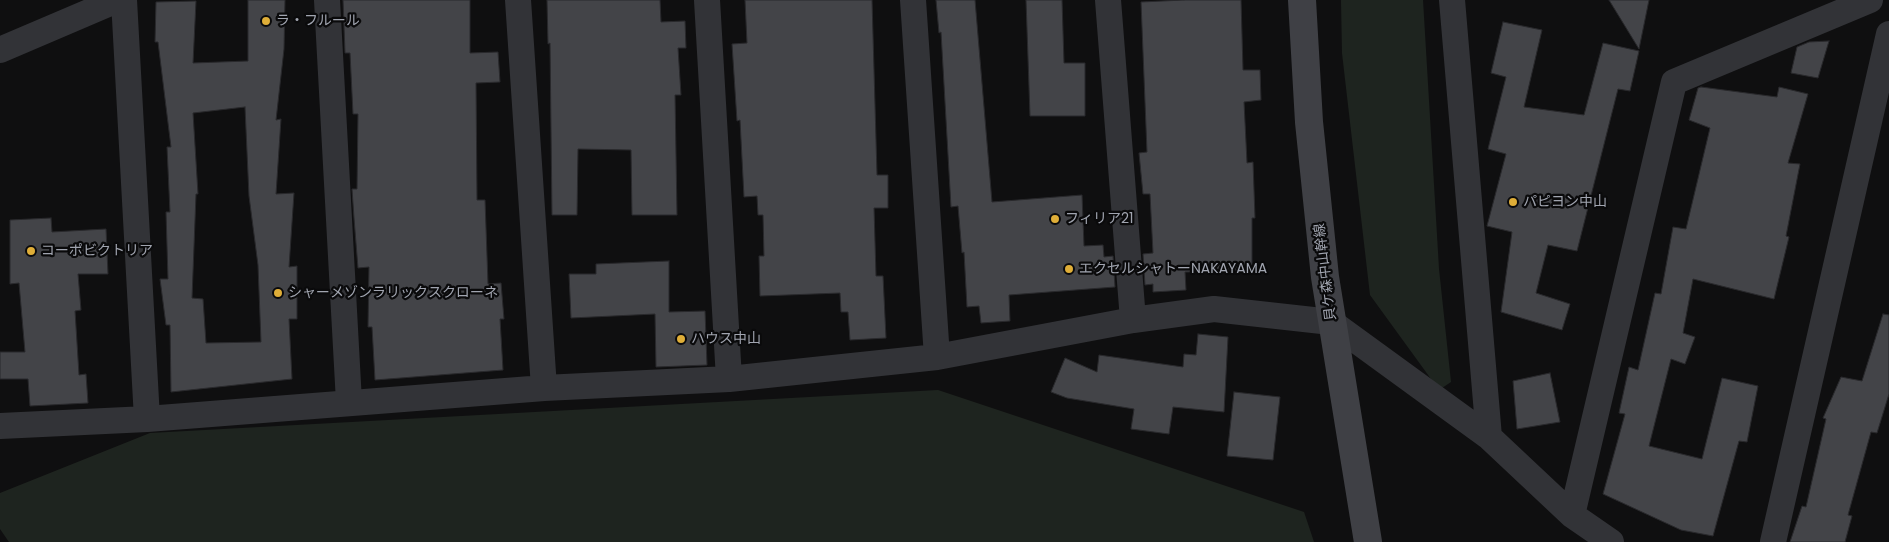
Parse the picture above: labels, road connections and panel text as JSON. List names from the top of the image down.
{
  "streets": {
    "street": ["貝ケ森中山幹線"]
  },
  "places": [
    "ラ・フルール",
    "パピヨン中山",
    "フィリア21",
    "コーポビクトリア",
    "エクセルシャトーNAKAYAMA",
    "シャーメゾンラリックスクローネ",
    "ハウス中山"
  ]
}
